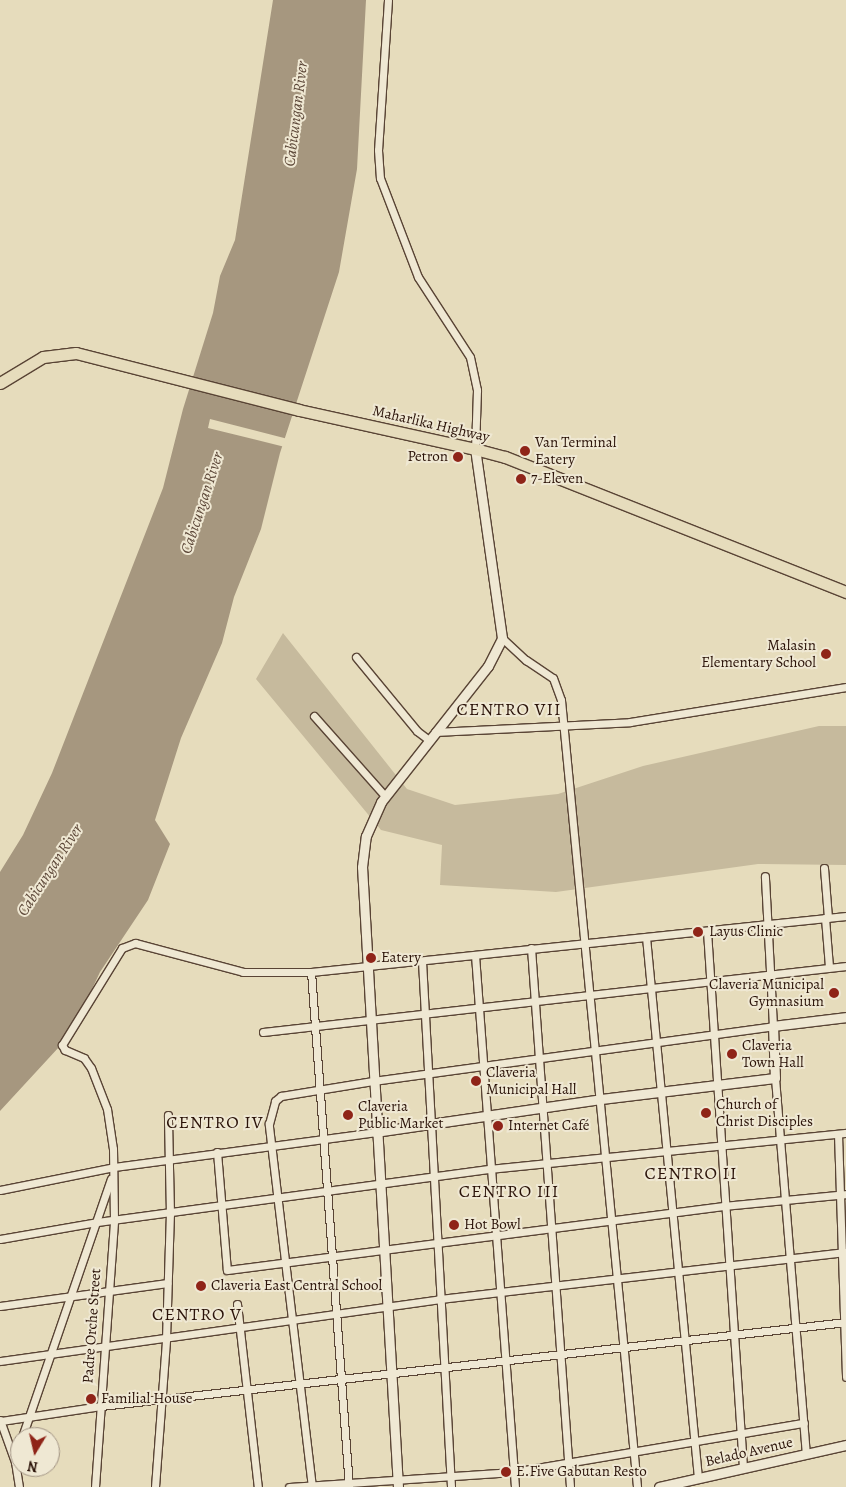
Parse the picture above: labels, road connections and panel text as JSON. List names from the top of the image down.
{
  "streets": {
    "highway": ["Maharlika Highway"],
    "street": ["Padre Orche Street", "Belado Avenue"]
  },
  "districts": [
    "CENTRO VII",
    "CENTRO IV",
    "CENTRO II",
    "CENTRO III",
    "CENTRO V"
  ],
  "water": ["Cabicungan River"],
  "places": [
    "Van Terminal Eatery",
    "Petron",
    "7-Eleven",
    "Malasin Elementary School",
    "Layus Clinic",
    "Eatery",
    "Claveria Municipal Gymnasium",
    "Claveria Town Hall",
    "Claveria Municipal Hall",
    "Church of Christ Disciples",
    "Claveria Public Market",
    "Internet Café",
    "Hot Bowl",
    "Claveria East Central School",
    "Familial House",
    "E.Five Gabutan Resto"
  ],
  "north": "bottom"
}
